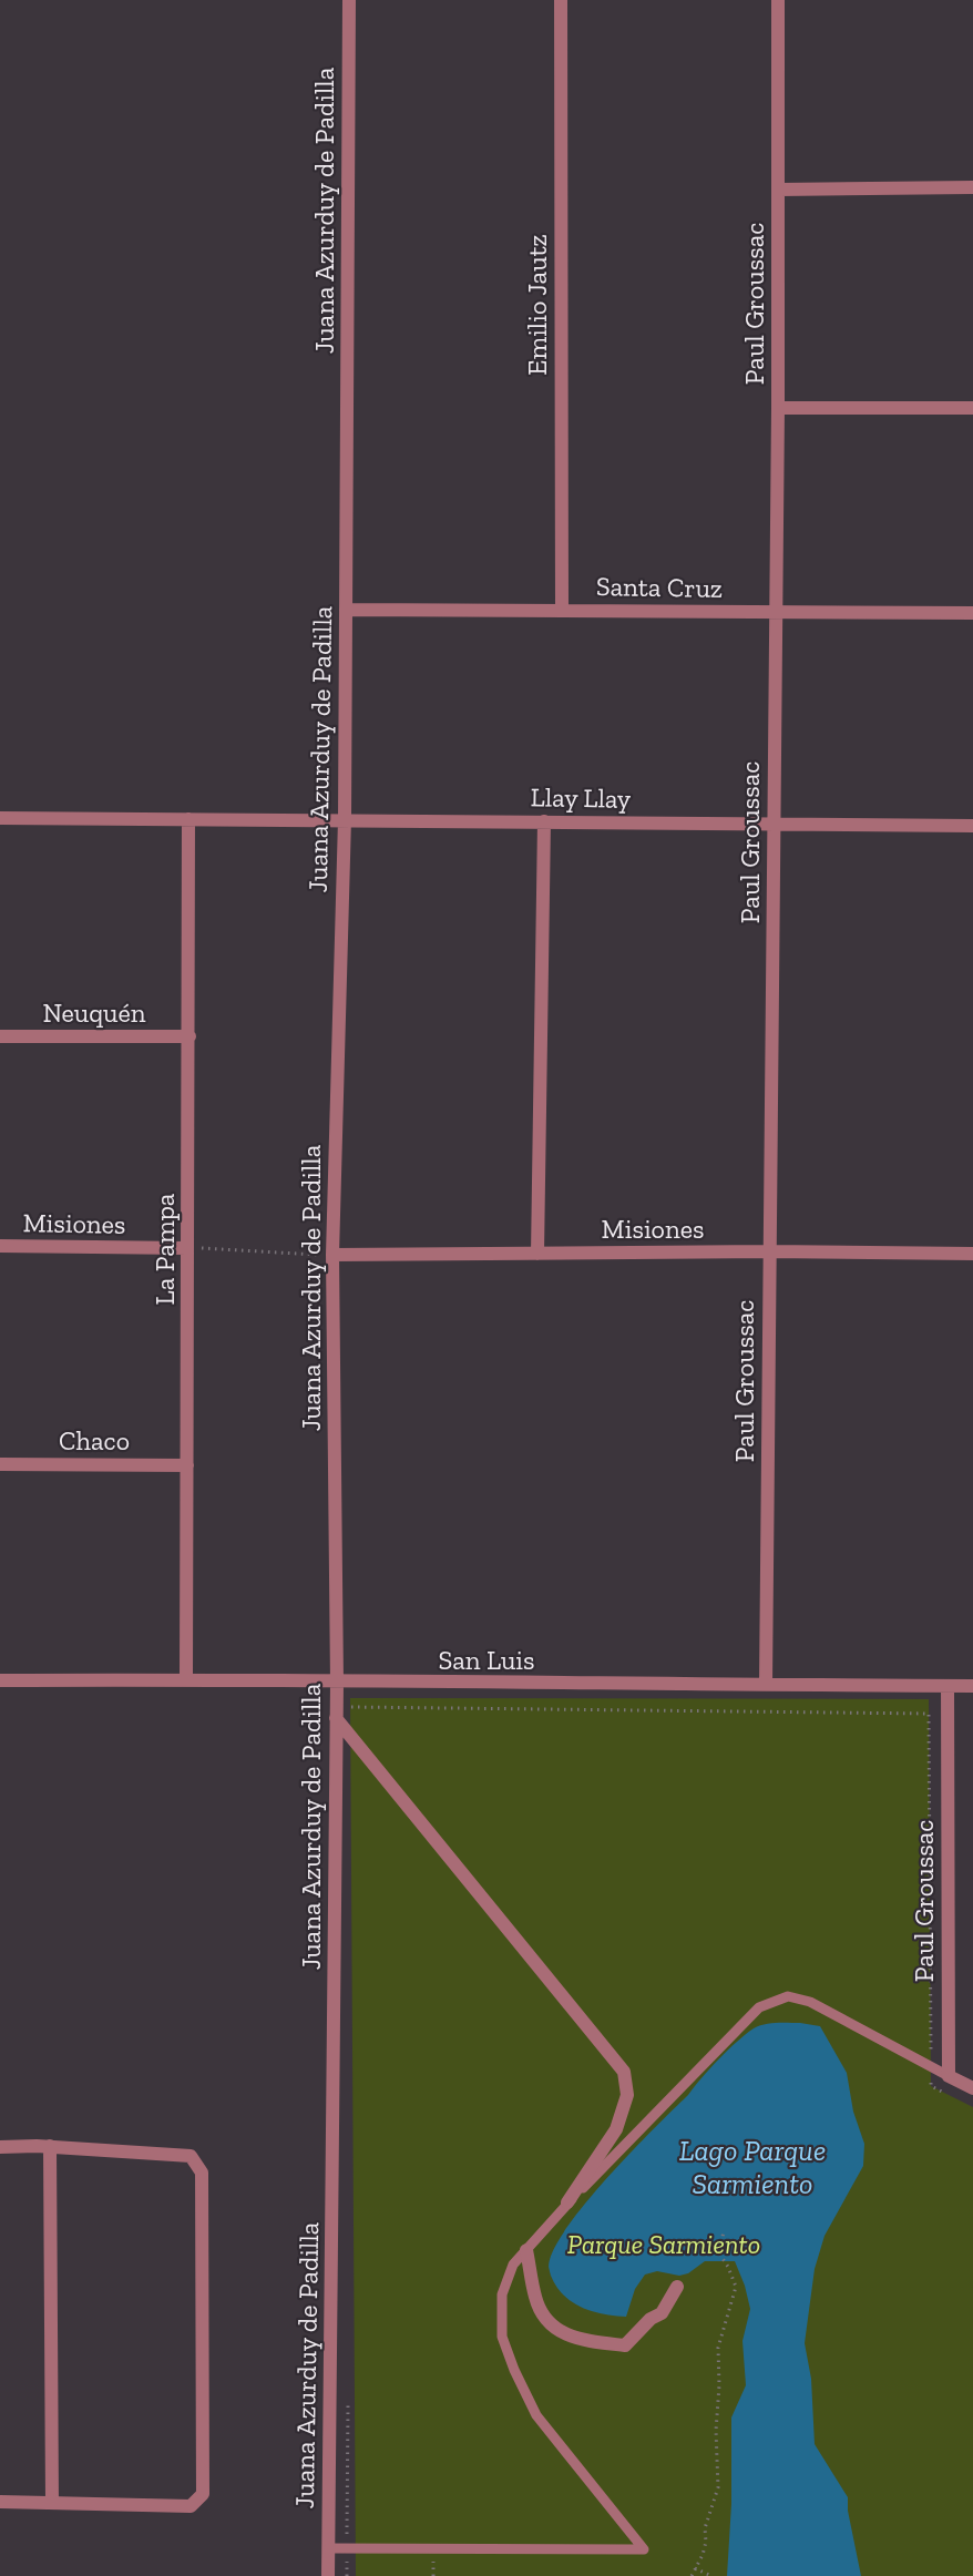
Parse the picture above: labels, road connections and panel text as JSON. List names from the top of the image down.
{
  "streets": {
    "street": [
      "Juana Azurduy de Padilla",
      "Paul Groussac",
      "Emilio Jautz",
      "Santa Cruz",
      "Llay Llay",
      "Neuquén",
      "Misiones",
      "La Pampa",
      "Chaco",
      "San Luis"
    ]
  },
  "crossings": [
    ["Juana Azurduy de Padilla", "Santa Cruz"],
    ["Juana Azurduy de Padilla", "Llay Llay"],
    ["Juana Azurduy de Padilla", "Misiones"],
    ["Juana Azurduy de Padilla", "San Luis"],
    ["Paul Groussac", "Santa Cruz"],
    ["Paul Groussac", "Llay Llay"],
    ["Paul Groussac", "Misiones"],
    ["Paul Groussac", "San Luis"],
    ["Emilio Jautz", "Santa Cruz"],
    ["Llay Llay", "La Pampa"],
    ["Neuquén", "La Pampa"],
    ["Misiones", "La Pampa"],
    ["La Pampa", "Chaco"],
    ["La Pampa", "San Luis"]
  ],
  "water": ["Lago Parque Sarmiento"],
  "parks": ["Parque Sarmiento"]
}
